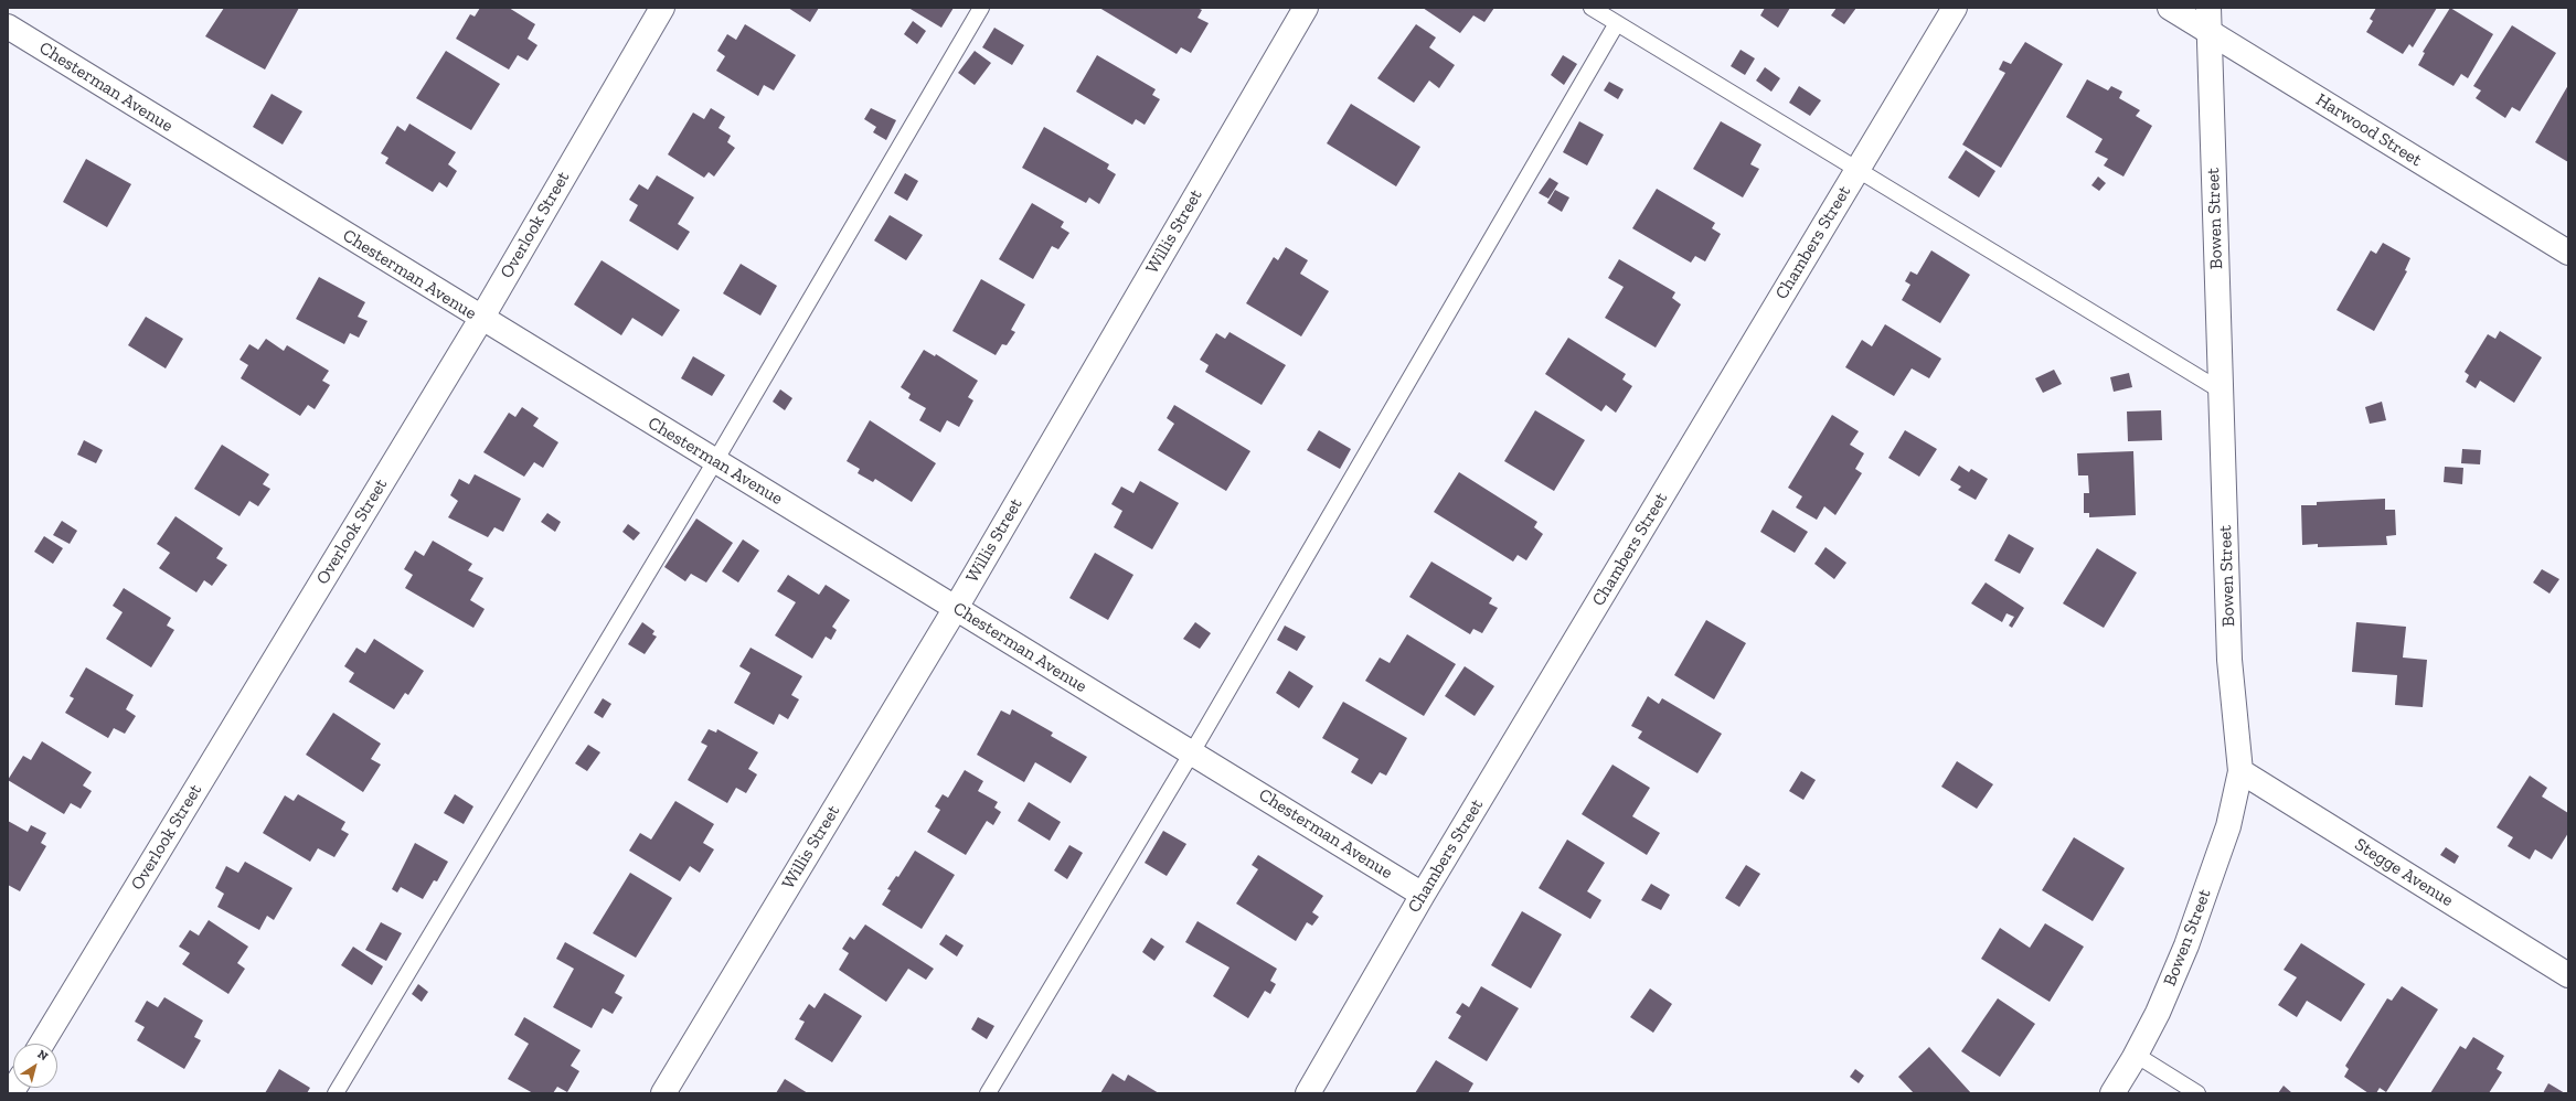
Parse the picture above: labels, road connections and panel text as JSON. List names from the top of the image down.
{
  "streets": {
    "street": [
      "Chesterman Avenue",
      "Harwood Street",
      "Bowen Street",
      "Overlook Street",
      "Willis Street",
      "Chambers Street",
      "Stegge Avenue"
    ]
  },
  "crossings": [
    ["Chesterman Avenue", "Overlook Street"],
    ["Chesterman Avenue", "Willis Street"],
    ["Chesterman Avenue", "Chambers Street"],
    ["Harwood Street", "Bowen Street"],
    ["Bowen Street", "Stegge Avenue"]
  ],
  "north": "top right"
}
